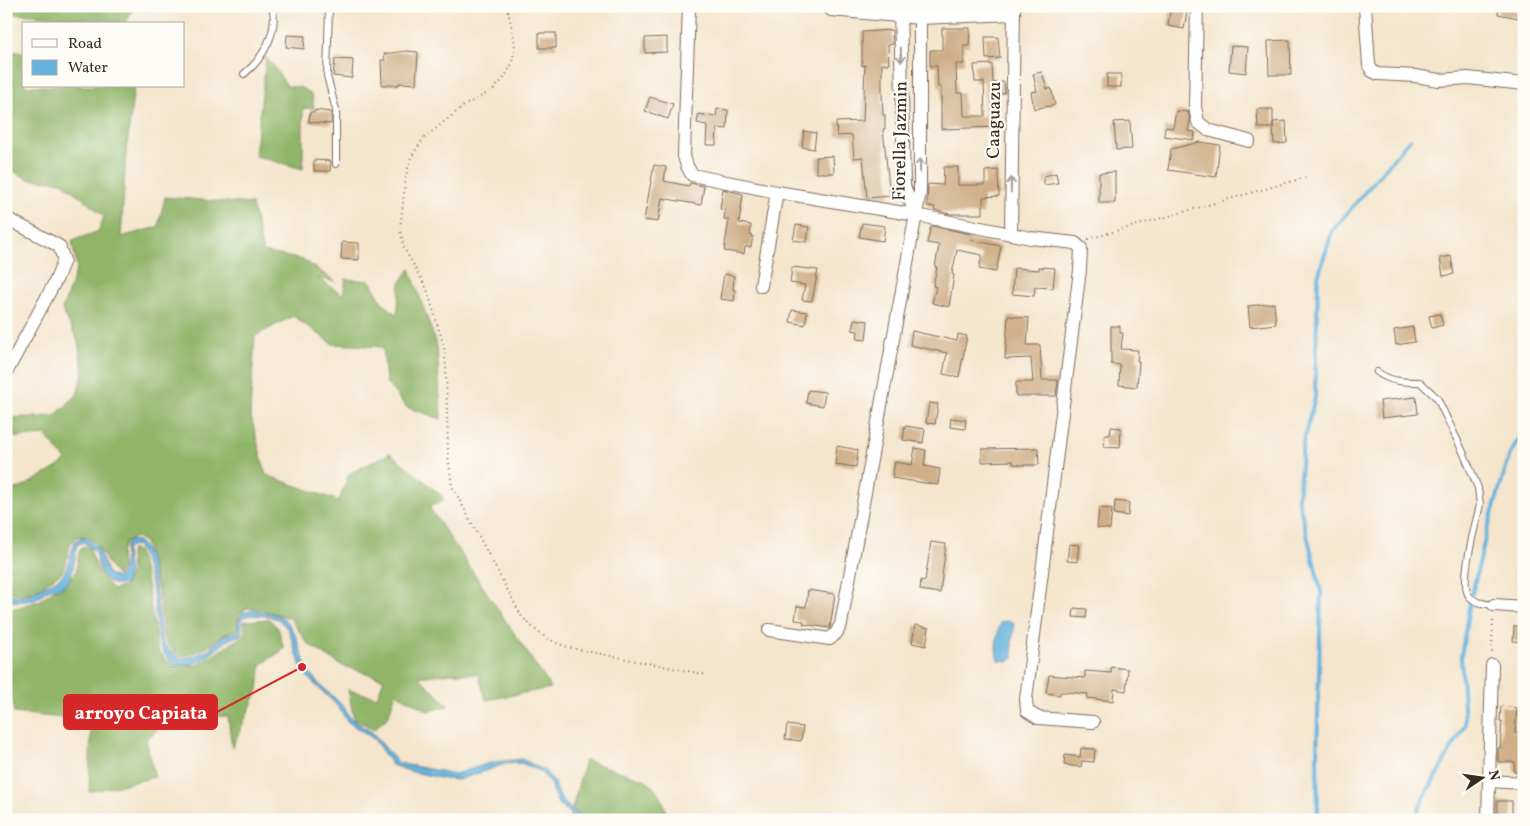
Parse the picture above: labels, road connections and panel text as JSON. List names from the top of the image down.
{
  "streets": {
    "street": ["Caaguazu", "Fiorella Jazmin"]
  },
  "one_way": ["Caaguazu"],
  "places": ["arroyo Capiata"],
  "legend": ["Road", "Water"],
  "north": "right"
}
